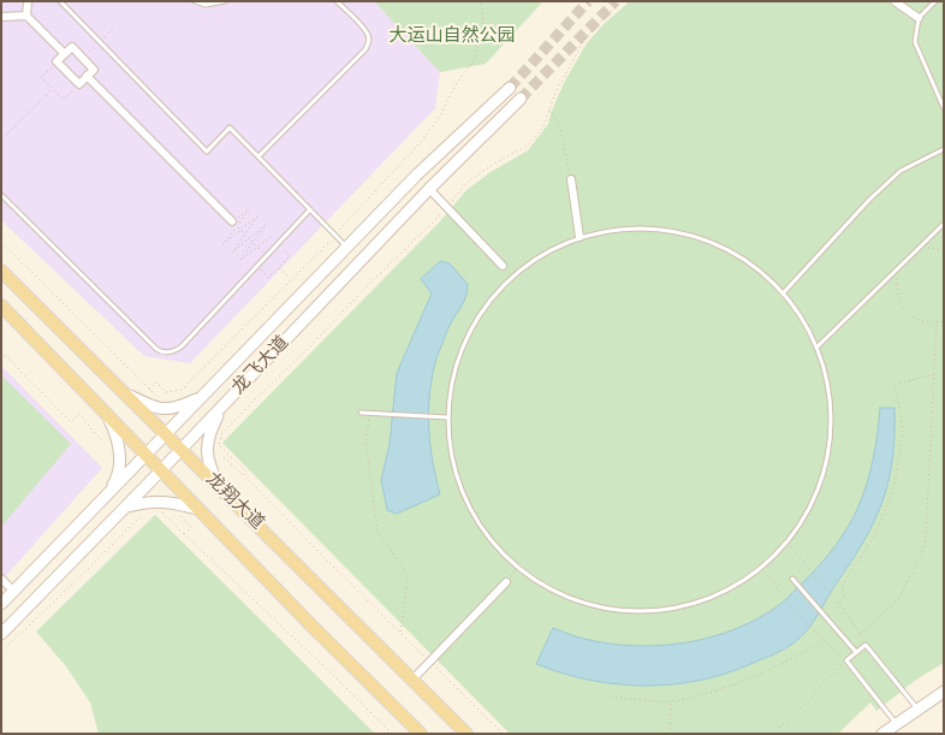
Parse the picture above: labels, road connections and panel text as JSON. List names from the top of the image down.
{
  "streets": {
    "main road": ["龙飞大道", "龙翔大道"]
  },
  "crossings": [
    ["龙飞大道", "龙翔大道"]
  ],
  "parks": ["大运山自然公园"]
}
